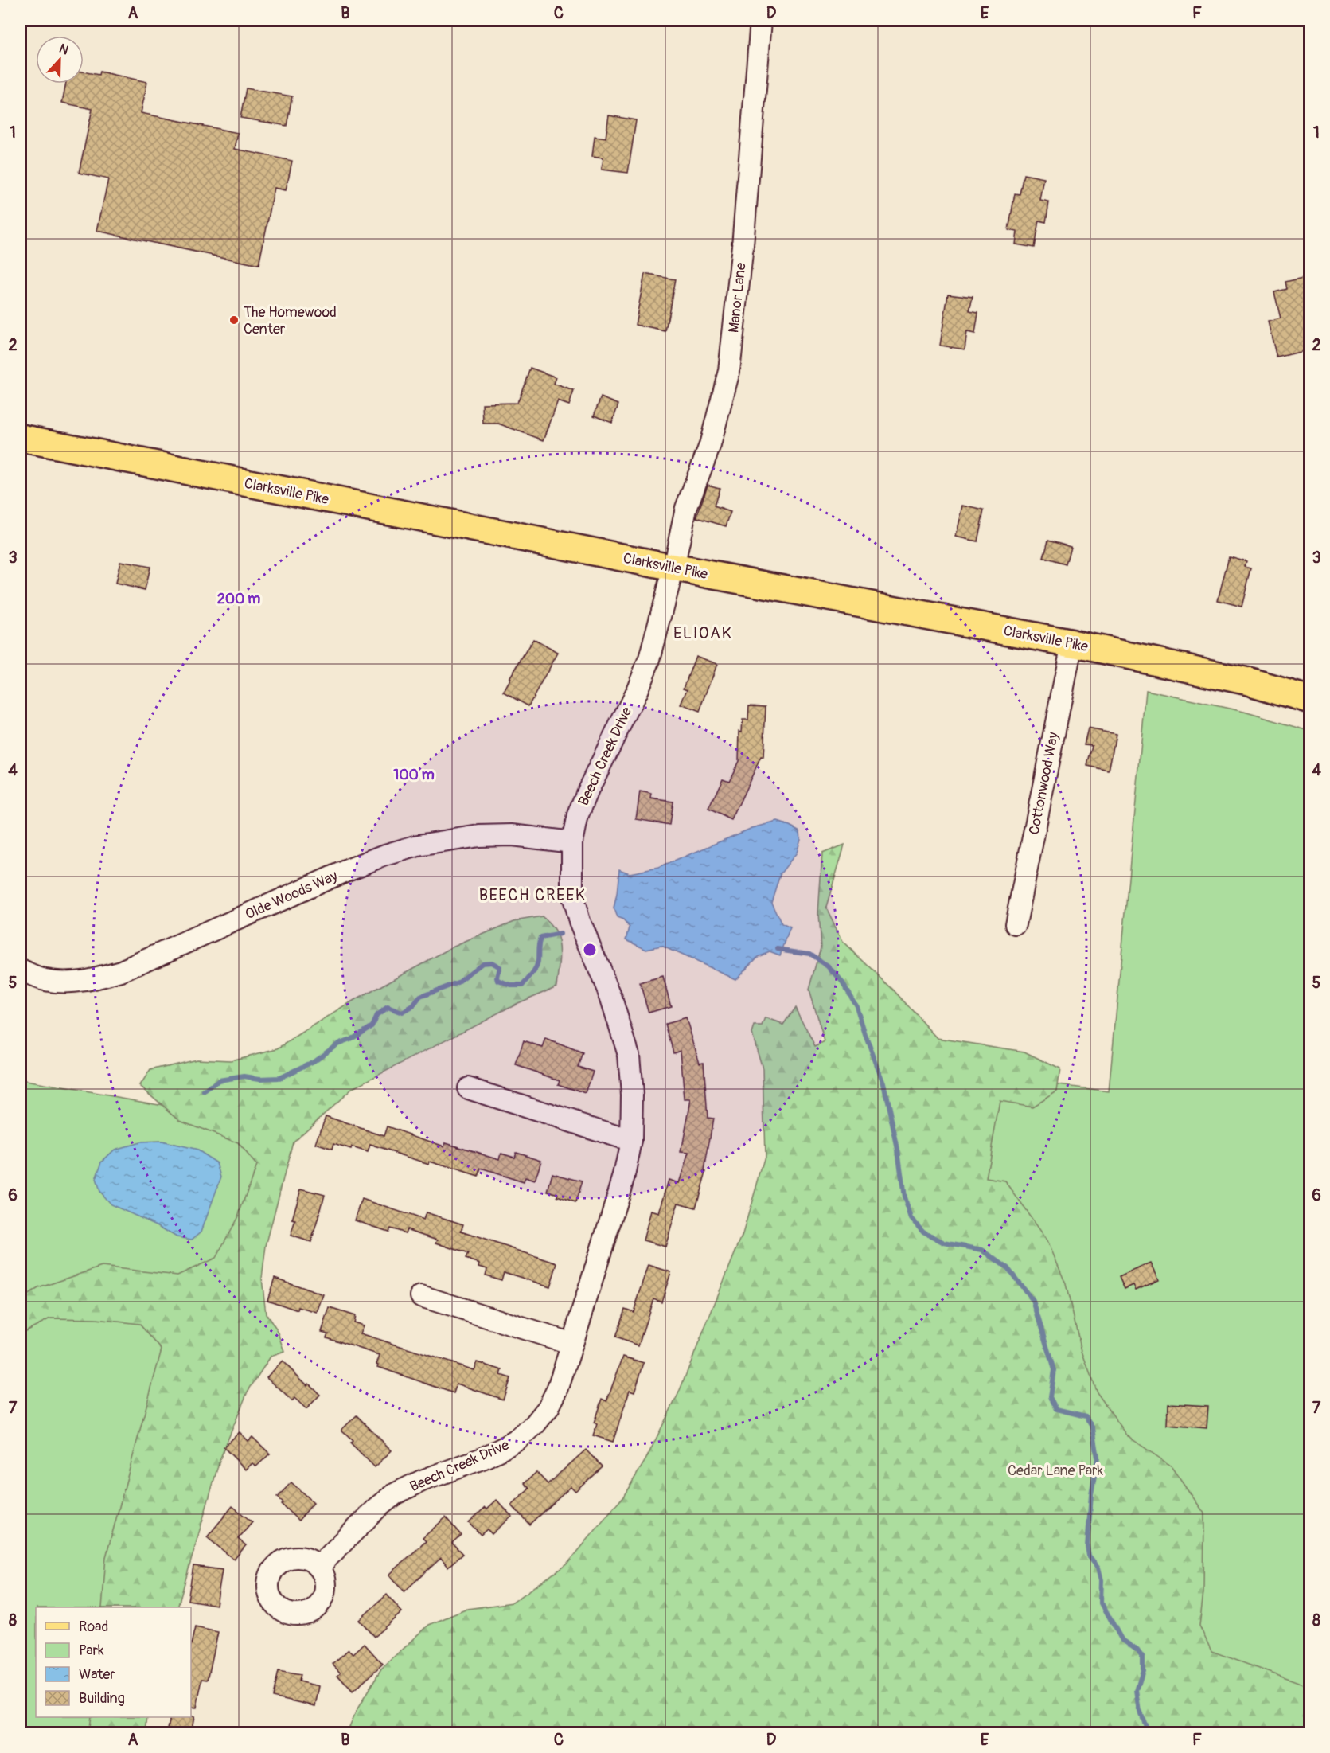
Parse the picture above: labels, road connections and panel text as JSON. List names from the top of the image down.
{
  "streets": {
    "main road": ["Clarksville Pike"],
    "street": [
      "Manor Lane",
      "Beech Creek Drive",
      "Cottonwood Way",
      "Olde Woods Way"
    ]
  },
  "crossings": [
    ["Manor Lane", "Clarksville Pike"],
    ["Manor Lane", "Beech Creek Drive"],
    ["Clarksville Pike", "Beech Creek Drive"],
    ["Clarksville Pike", "Cottonwood Way"],
    ["Beech Creek Drive", "Olde Woods Way"]
  ],
  "districts": ["ELIOAK", "BEECH CREEK"],
  "parks": ["Cedar Lane Park"],
  "places": ["The Homewood Center"],
  "legend": [
    "Road",
    "Park",
    "Water",
    "Building"
  ],
  "north": "top",
  "grid": {
    "columns": [
      "A",
      "B",
      "C",
      "D",
      "E",
      "F"
    ],
    "rows": [
      "1",
      "2",
      "3",
      "4",
      "5",
      "6",
      "7",
      "8"
    ]
  },
  "rings": ["200 m", "100 m"]
}
